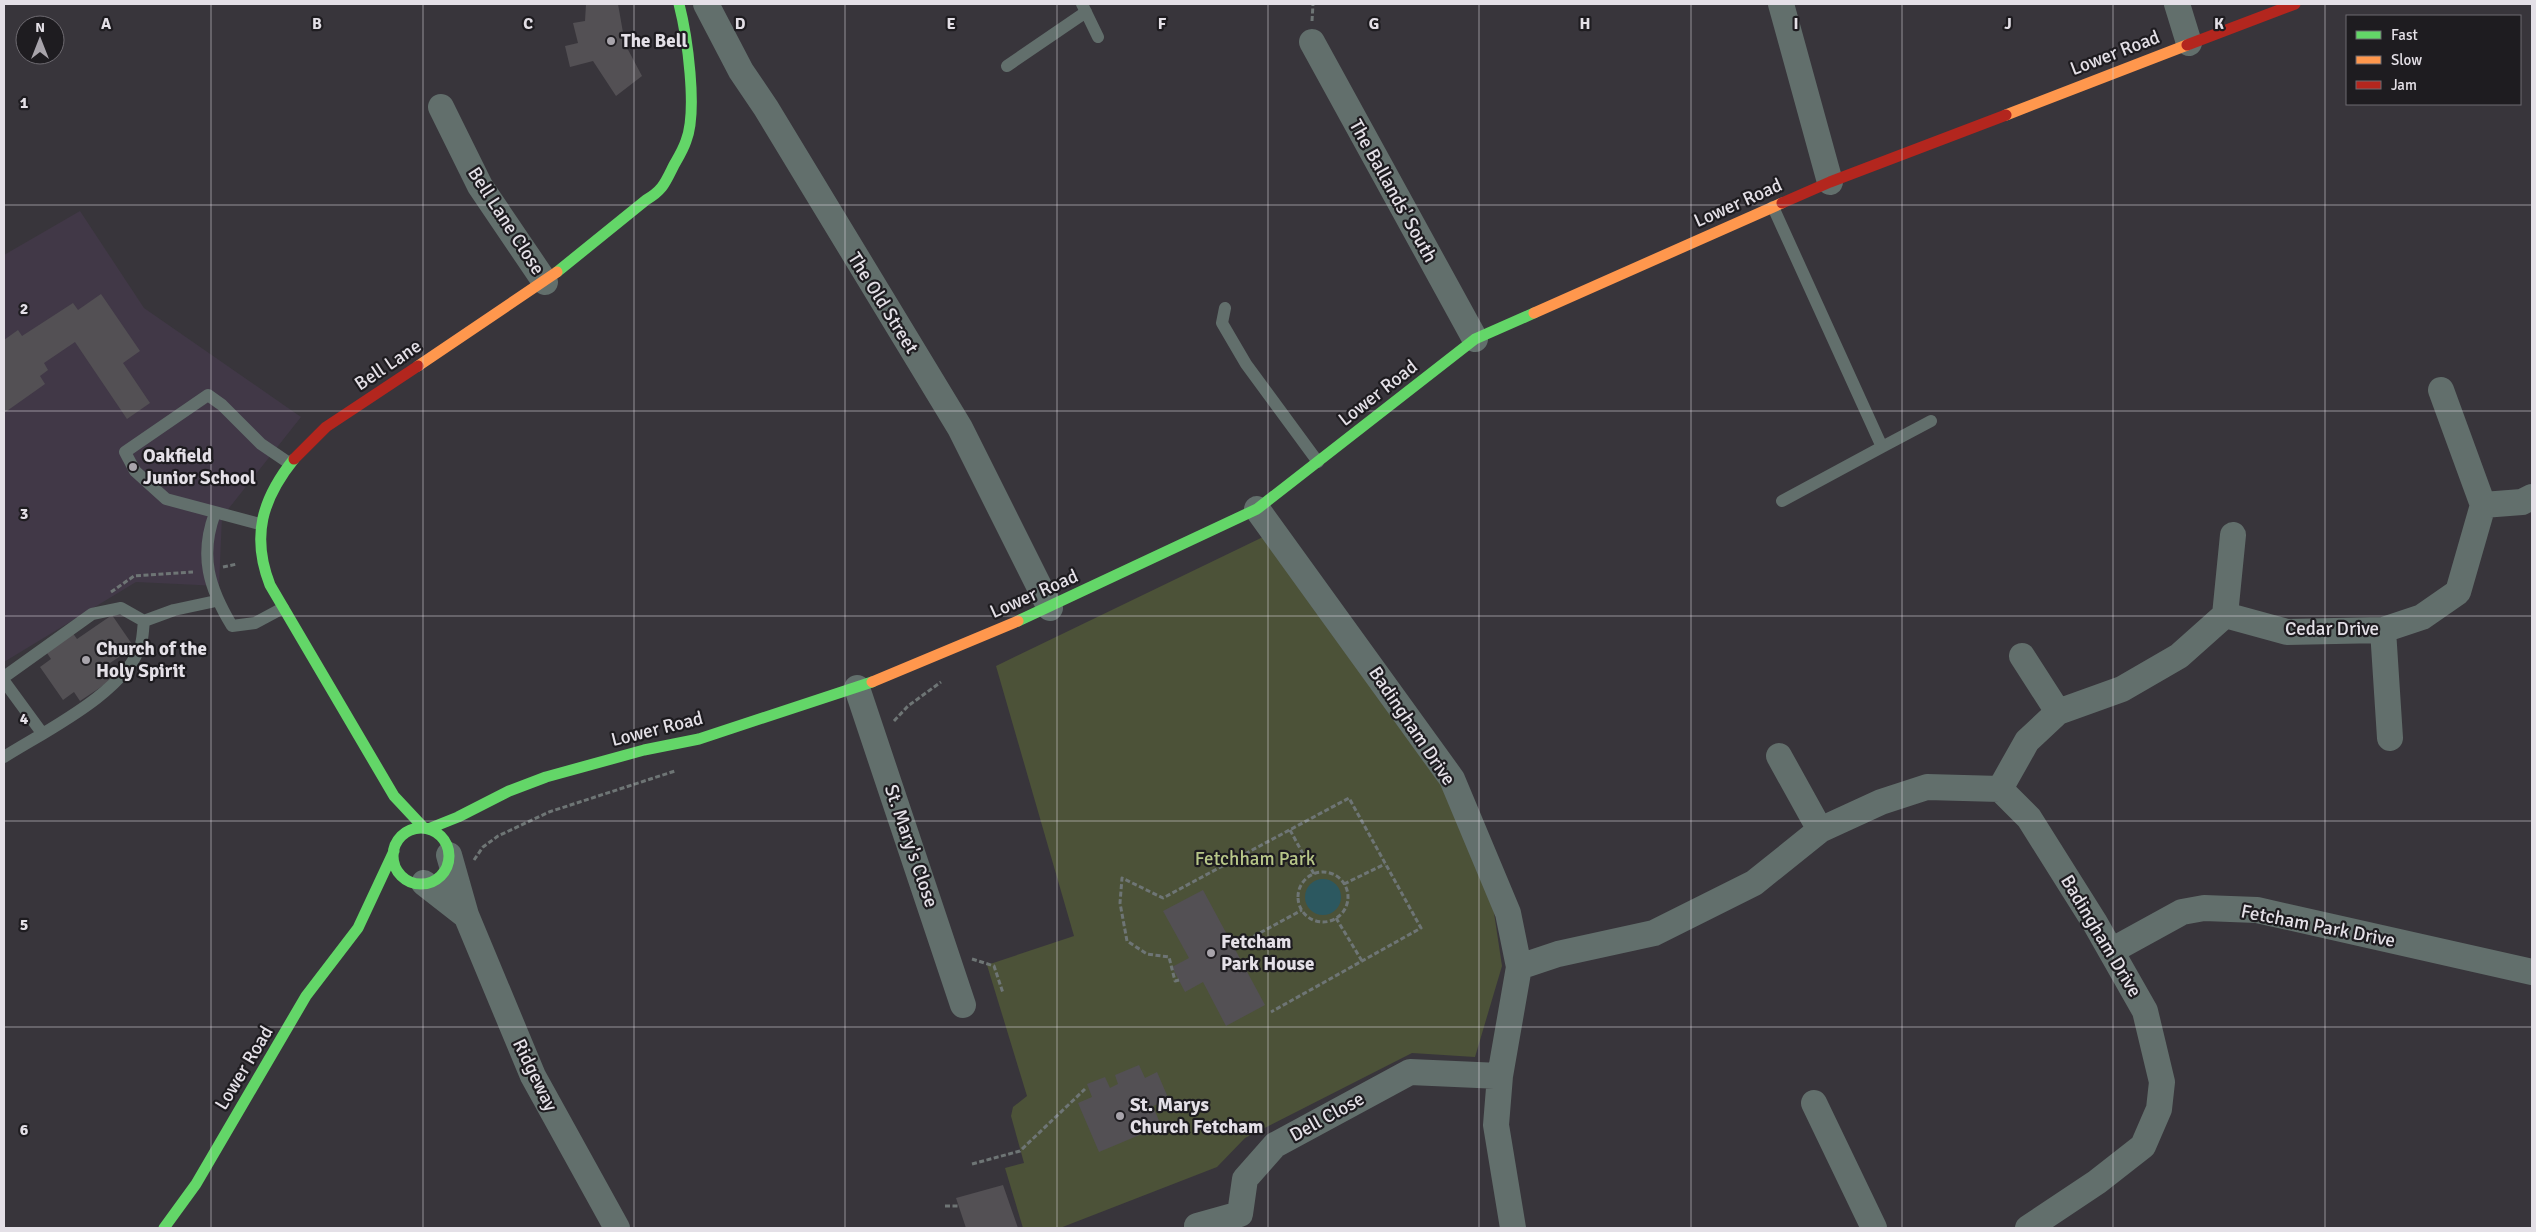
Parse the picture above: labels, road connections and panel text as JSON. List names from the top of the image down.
{
  "streets": {
    "street": [
      "Lower Road",
      "The Ballands' South",
      "Bell Lane Close",
      "The Old Street",
      "Bell Lane",
      "Cedar Drive",
      "Badingham Drive",
      "St. Mary's Close",
      "Fetcham Park Drive",
      "Ridgeway",
      "Dell Close"
    ]
  },
  "crossings": [
    ["Lower Road", "The Ballands' South"],
    ["Lower Road", "The Old Street"],
    ["Lower Road", "Bell Lane"],
    ["Lower Road", "Badingham Drive"],
    ["Lower Road", "St. Mary's Close"],
    ["Lower Road", "Ridgeway"],
    ["Bell Lane Close", "Bell Lane"],
    ["Bell Lane", "Ridgeway"],
    ["Badingham Drive", "Fetcham Park Drive"],
    ["Badingham Drive", "Dell Close"]
  ],
  "parks": ["Fetchham Park"],
  "places": [
    "The Bell",
    "Oakfield Junior School",
    "Church of the Holy Spirit",
    "Fetcham Park House",
    "St. Marys Church Fetcham"
  ],
  "legend": ["Fast", "Slow", "Jam"],
  "north": "top",
  "grid": {
    "columns": [
      "A",
      "B",
      "C",
      "D",
      "E",
      "F",
      "G",
      "H",
      "I",
      "J",
      "K"
    ],
    "rows": [
      "1",
      "2",
      "3",
      "4",
      "5",
      "6"
    ]
  }
}
